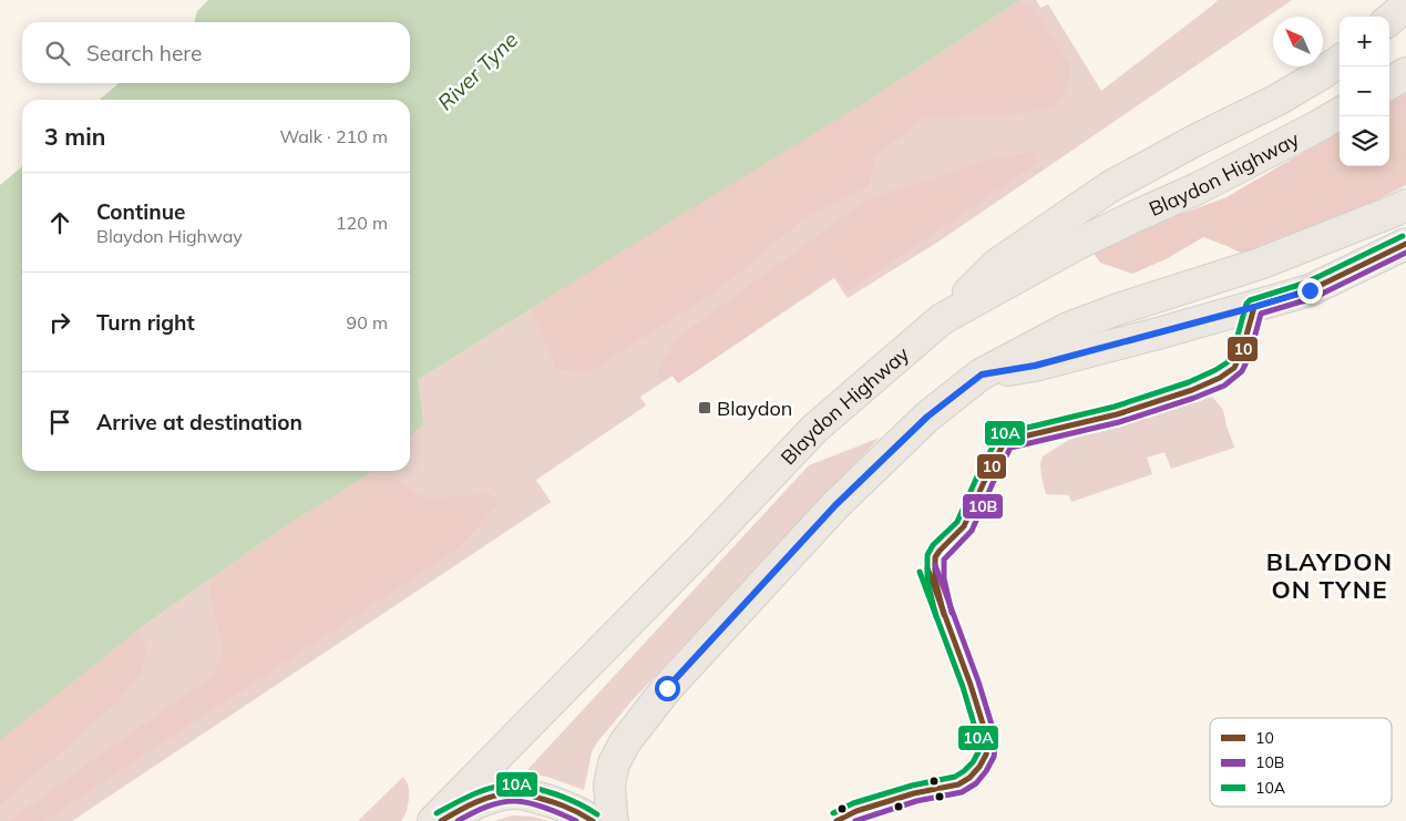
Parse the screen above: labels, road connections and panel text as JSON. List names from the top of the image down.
{
  "streets": {
    "main road": ["Blaydon Highway"]
  },
  "districts": ["BLAYDON ON TYNE"],
  "water": ["River Tyne"],
  "places": {
    "transit": ["Blaydon"]
  },
  "lines": ["transit line 10A", "transit line 10", "transit line 10B"],
  "legend": ["10", "10B", "10A"],
  "north": "top left",
  "page": {
    "map_buttons": ["+", "−"],
    "search": "Search here",
    "heading": ["3 min", "Walk · 210 m"],
    "list": [
      ["Continue", "Blaydon Highway", "120 m"],
      ["Turn right", "90 m"],
      "Arrive at destination"
    ]
  }
}
